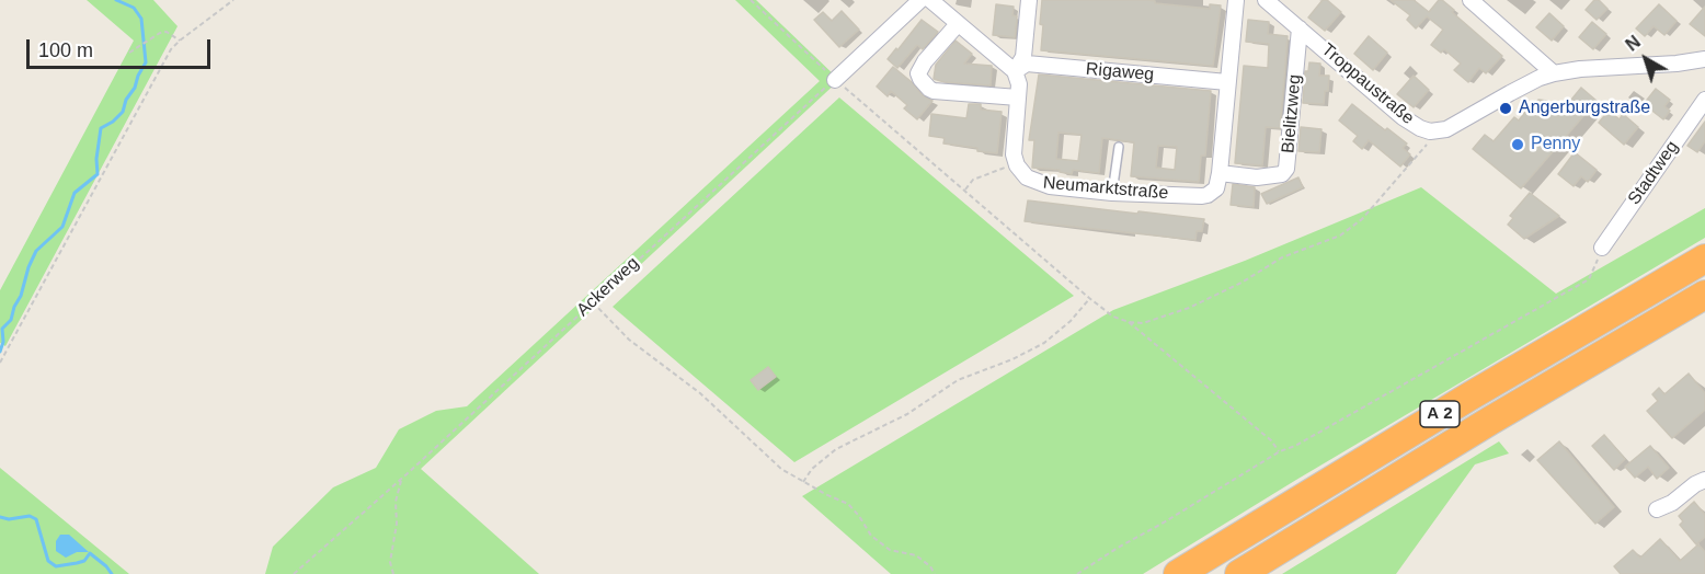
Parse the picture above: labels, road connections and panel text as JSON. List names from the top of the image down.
{
  "streets": {
    "highway": ["A 2"],
    "street": [
      "Rigaweg",
      "Troppaustraße",
      "Bielitzweg",
      "Stadtweg",
      "Neumarktstraße"
    ],
    "path": ["Ackerweg"]
  },
  "crossings": [
    ["Troppaustraße", "Bielitzweg"],
    ["Bielitzweg", "Neumarktstraße"]
  ],
  "places": ["Angerburgstraße", "Penny"],
  "scale_bar": "100 m",
  "north": "top left"
}
